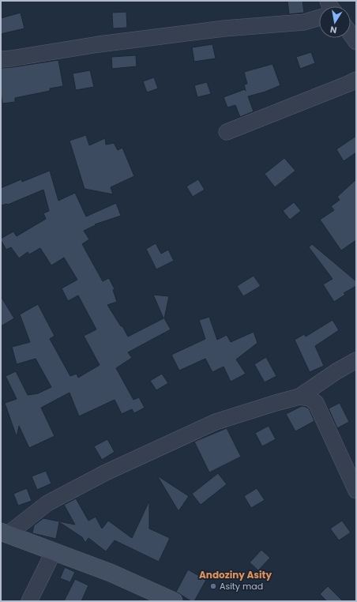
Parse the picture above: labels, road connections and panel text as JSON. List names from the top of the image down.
{
  "districts": ["Andoziny Asity"],
  "places": ["Asity mad"],
  "north": "bottom"
}
